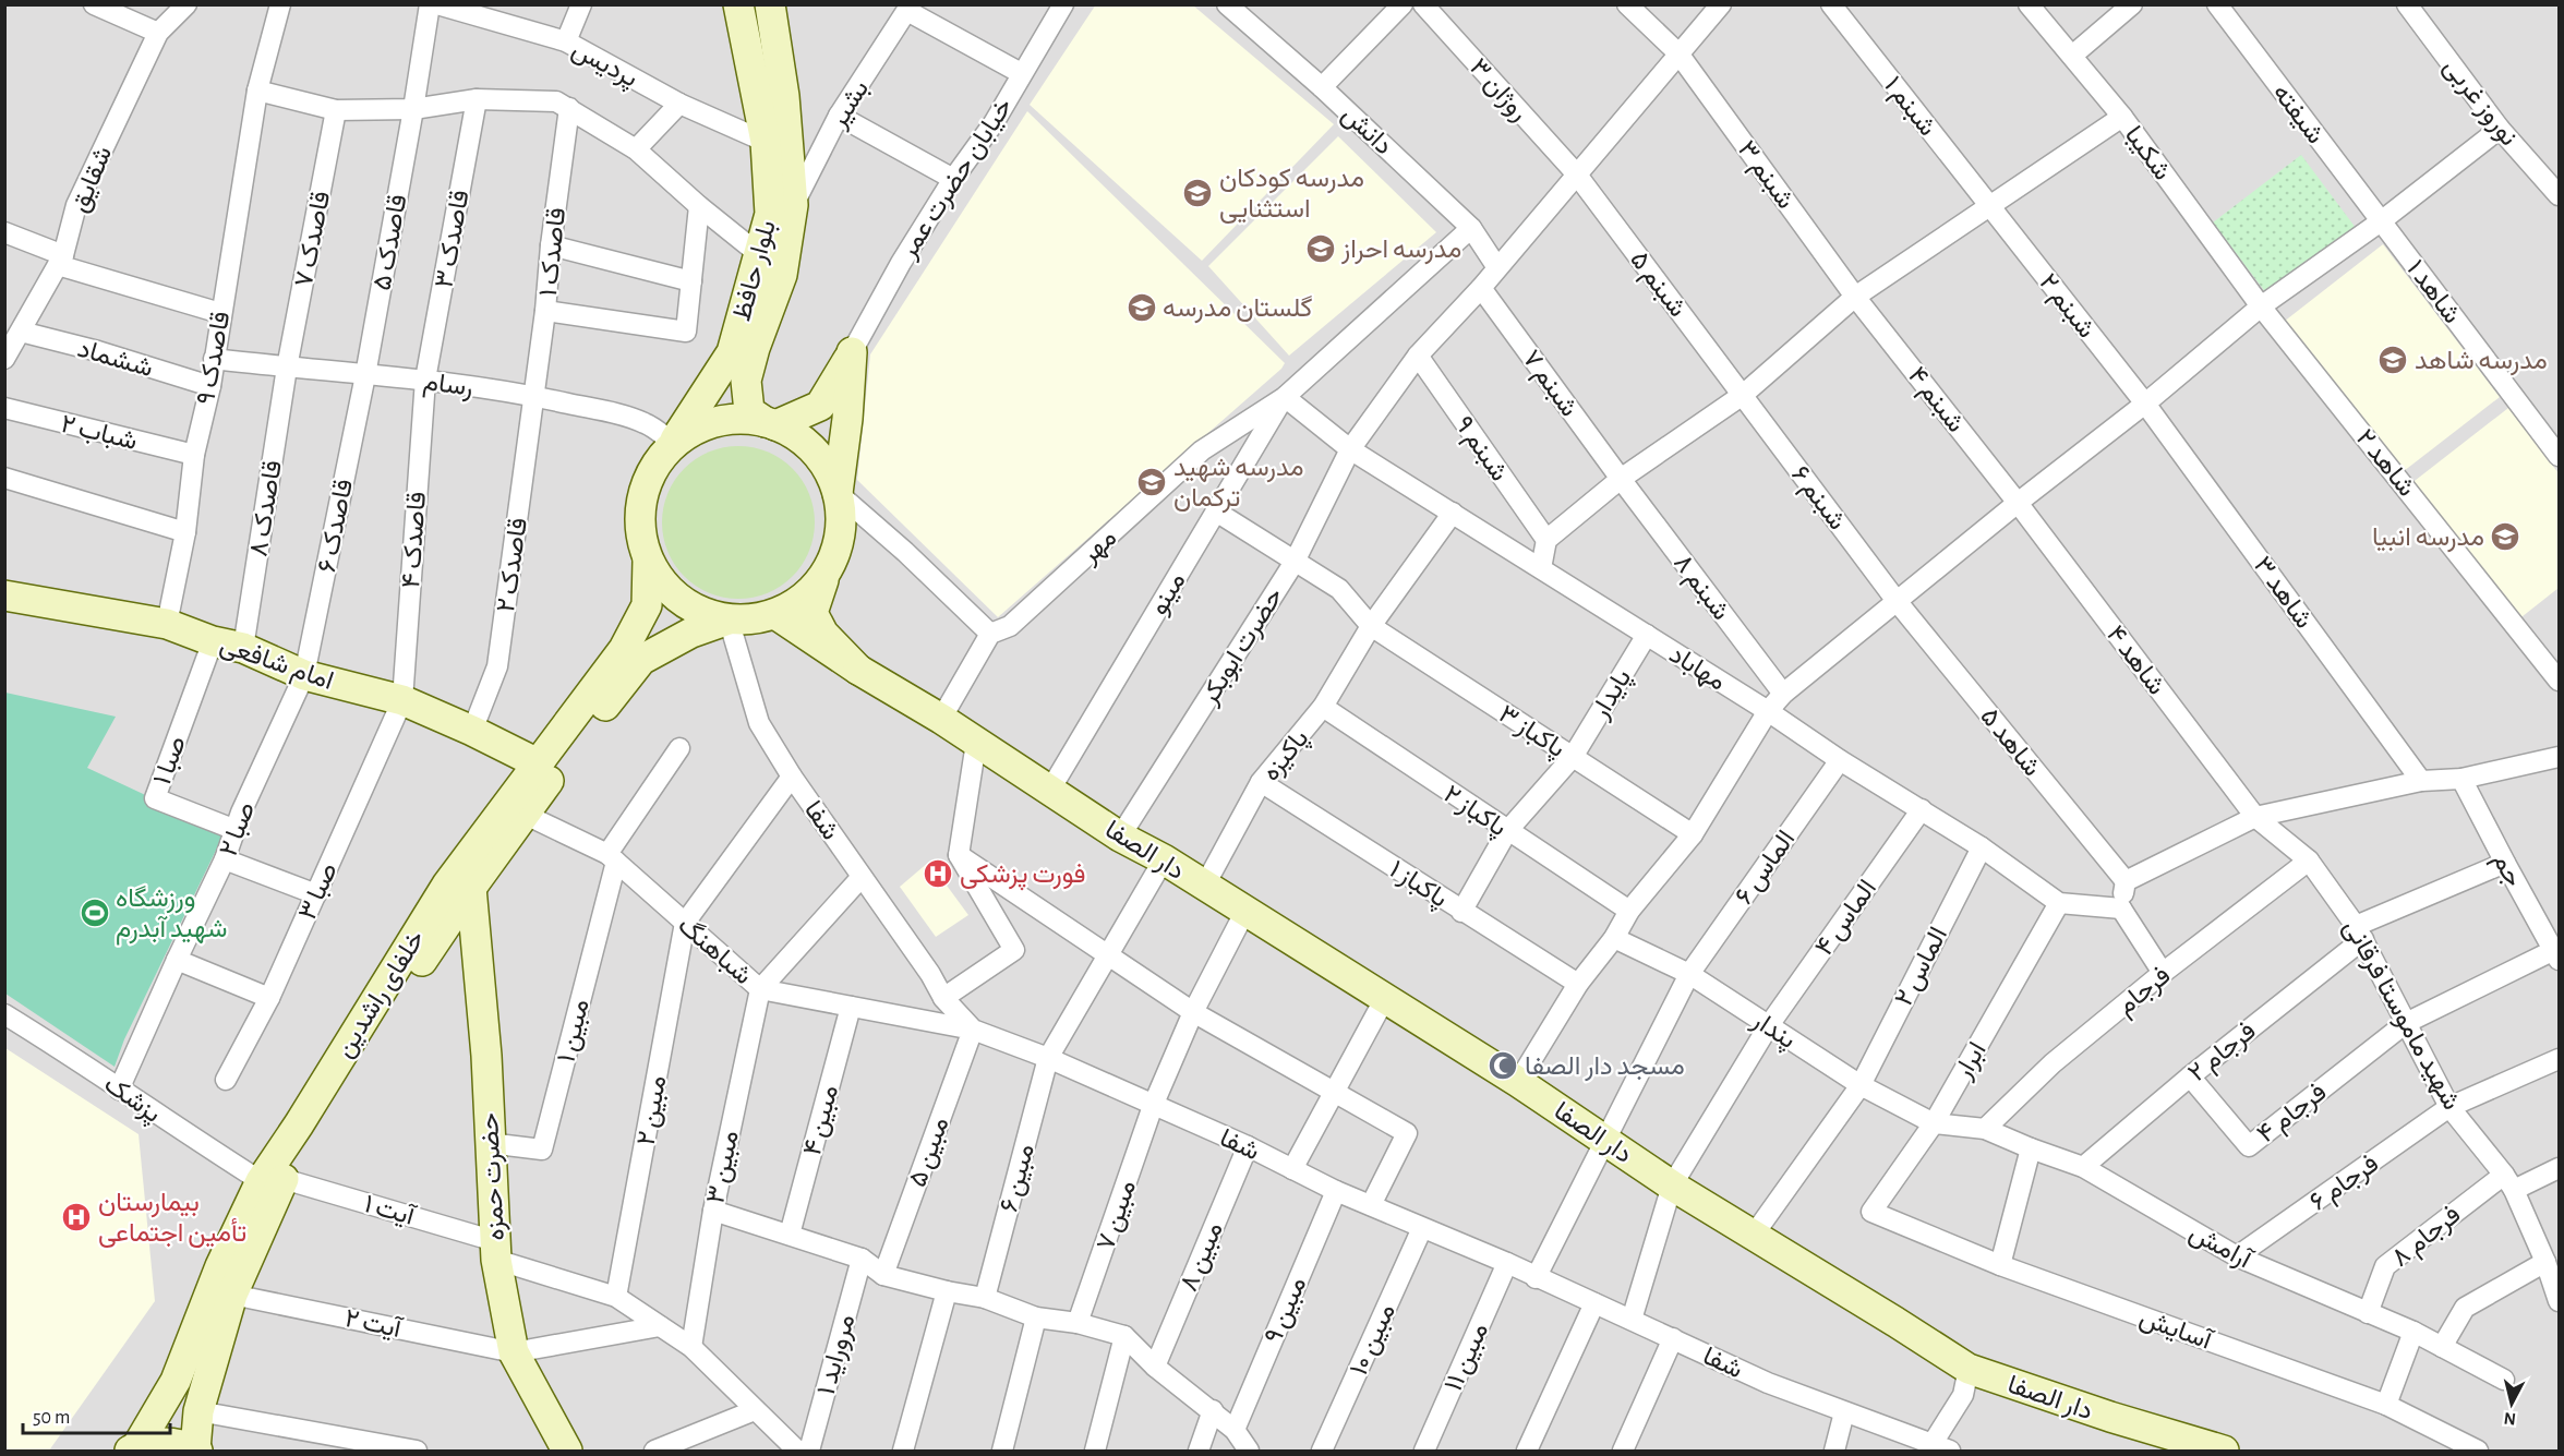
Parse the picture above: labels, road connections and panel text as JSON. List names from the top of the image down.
{
  "streets": {
    "main road": [
      "بلوار حافظ",
      "امام شافعی",
      "دار الصفا",
      "خلفای راشدین",
      "حضرت حمزه"
    ],
    "street": [
      "پردیس",
      "روژان ۳",
      "نوروز غربی",
      "بشیر",
      "شبنم ۱",
      "شیفته",
      "دانش",
      "شکیبا",
      "شبنم ۳",
      "خیابان حضرت عمر",
      "شقایق",
      "قاصدک ۷",
      "قاصدک ۳",
      "قاصدک ۵",
      "قاصدک ۱",
      "شبنم ۵",
      "شاهد ۱",
      "شبنم ۲",
      "ششماد",
      "قاصدک ۹",
      "شبنم ۷",
      "رسام",
      "شبنم ۴",
      "شباب ۲",
      "شبنم ۹",
      "شاهد ۲",
      "شبنم ۶",
      "قاصدک ۸",
      "قاصدک ۶",
      "قاصدک ۴",
      "مهر",
      "قاصدک ۲",
      "شبنم ۸",
      "شاهد ۳",
      "مینو",
      "حضرت ابوبکر",
      "شاهد ۴",
      "مهاباد",
      "پایدار",
      "پاکباز ۳",
      "شاهد ۵",
      "پاکیزه",
      "صبا ۱",
      "پاکباز ۲",
      "شفا",
      "صبا ۲",
      "الماس ۶",
      "جم",
      "پاکباز ۱",
      "صبا ۳",
      "الماس ۴",
      "شباهنگ",
      "الماس ۲",
      "فرجام",
      "شهید ماموستا فرقانی",
      "پندار",
      "مبین ۱",
      "فرجام ۲",
      "ابرار",
      "پزشک",
      "مبین ۲",
      "فرجام ۴",
      "مبین ۴",
      "مبین ۵",
      "مبین ۳",
      "مبین ۶",
      "فرجام ۶",
      "آیت ۱",
      "مبین ۷",
      "فرجام ۸",
      "آرامش",
      "مبین ۸",
      "مبین ۹",
      "آیت ۲",
      "آسایش",
      "مبین ۱۰",
      "مروراید ۱",
      "مبین ۱۱"
    ]
  },
  "crossings": [
    ["پردیس", "بلوار حافظ"],
    ["روژان ۳", "شبنم ۵"],
    ["روژان ۳", "حضرت ابوبکر"],
    ["بشیر", "بلوار حافظ"],
    ["شبنم ۱", "شبنم ۲"],
    ["شیفته", "شاهد ۱"],
    ["دانش", "حضرت ابوبکر"],
    ["شکیبا", "شاهد ۲"],
    ["شبنم ۳", "شبنم ۴"],
    ["شبنم ۳", "حضرت ابوبکر"],
    ["شقایق", "ششماد"],
    ["قاصدک ۷", "رسام"],
    ["قاصدک ۷", "قاصدک ۸"],
    ["قاصدک ۳", "رسام"],
    ["قاصدک ۳", "قاصدک ۴"],
    ["قاصدک ۵", "رسام"],
    ["قاصدک ۵", "قاصدک ۶"],
    ["قاصدک ۱", "رسام"],
    ["قاصدک ۱", "قاصدک ۲"],
    ["بلوار حافظ", "رسام"],
    ["بلوار حافظ", "شفا"],
    ["بلوار حافظ", "خلفای راشدین"],
    ["شبنم ۵", "شبنم ۶"],
    ["شبنم ۵", "حضرت ابوبکر"],
    ["شبنم ۲", "شاهد ۳"],
    ["ششماد", "قاصدک ۹"],
    ["قاصدک ۹", "رسام"],
    ["قاصدک ۹", "شباب ۲"],
    ["قاصدک ۹", "امام شافعی"],
    ["شبنم ۷", "شبنم ۸"],
    ["شبنم ۷", "حضرت ابوبکر"],
    ["رسام", "قاصدک ۸"],
    ["رسام", "قاصدک ۶"],
    ["رسام", "قاصدک ۴"],
    ["رسام", "قاصدک ۲"],
    ["رسام", "شفا"],
    ["رسام", "خلفای راشدین"],
    ["شبنم ۴", "شاهد ۴"],
    ["شبنم ۹", "حضرت ابوبکر"],
    ["شبنم ۶", "شاهد ۵"],
    ["قاصدک ۸", "امام شافعی"],
    ["قاصدک ۶", "امام شافعی"],
    ["قاصدک ۶", "صبا ۲"],
    ["قاصدک ۴", "امام شافعی"],
    ["قاصدک ۴", "صبا ۳"],
    ["مهر", "مینو"],
    ["مهر", "مهاباد"],
    ["قاصدک ۲", "امام شافعی"],
    ["مینو", "مهاباد"],
    ["مینو", "پاکباز ۳"],
    ["مینو", "دار الصفا"],
    ["حضرت ابوبکر", "مهاباد"],
    ["حضرت ابوبکر", "پاکباز ۳"],
    ["حضرت ابوبکر", "دار الصفا"],
    ["شاهد ۴", "شهید ماموستا فرقانی"],
    ["امام شافعی", "صبا ۱"],
    ["امام شافعی", "صبا ۲"],
    ["امام شافعی", "صبا ۳"],
    ["امام شافعی", "خلفای راشدین"],
    ["مهاباد", "پایدار"],
    ["مهاباد", "پاکیزه"],
    ["مهاباد", "الماس ۶"],
    ["مهاباد", "الماس ۴"],
    ["مهاباد", "الماس ۲"],
    ["مهاباد", "ابرار"],
    ["پایدار", "پاکباز ۳"],
    ["پایدار", "پاکباز ۲"],
    ["پایدار", "پاکباز ۱"],
    ["پاکباز ۳", "پاکیزه"],
    ["پاکیزه", "پاکباز ۲"],
    ["پاکیزه", "دار الصفا"],
    ["پاکیزه", "پاکباز ۱"],
    ["صبا ۱", "صبا ۲"],
    ["شفا", "الماس ۶"],
    ["شفا", "الماس ۴"],
    ["شفا", "شباهنگ"],
    ["شفا", "خلفای راشدین"],
    ["شفا", "مبین ۵"],
    ["شفا", "مبین ۶"],
    ["شفا", "مبین ۷"],
    ["شفا", "مبین ۸"],
    ["شفا", "مبین ۹"],
    ["شفا", "مبین ۱۰"],
    ["شفا", "مبین ۱۱"],
    ["صبا ۲", "پزشک"],
    ["دار الصفا", "الماس ۶"],
    ["دار الصفا", "الماس ۴"],
    ["دار الصفا", "الماس ۲"],
    ["دار الصفا", "مبین ۶"],
    ["دار الصفا", "مبین ۷"],
    ["الماس ۶", "پندار"],
    ["جم", "فرجام ۲"],
    ["الماس ۴", "پندار"],
    ["شباهنگ", "خلفای راشدین"],
    ["شباهنگ", "مبین ۱"],
    ["شباهنگ", "مبین ۲"],
    ["شباهنگ", "مبین ۴"],
    ["شباهنگ", "مبین ۵"],
    ["شباهنگ", "مبین ۳"],
    ["الماس ۲", "پندار"],
    ["فرجام", "شهید ماموستا فرقانی"],
    ["فرجام", "آرامش"],
    ["خلفای راشدین", "پزشک"],
    ["خلفای راشدین", "حضرت حمزه"],
    ["خلفای راشدین", "آیت ۱"],
    ["خلفای راشدین", "آیت ۲"],
    ["شهید ماموستا فرقانی", "فرجام ۲"],
    ["شهید ماموستا فرقانی", "فرجام ۴"],
    ["شهید ماموستا فرقانی", "فرجام ۶"],
    ["شهید ماموستا فرقانی", "فرجام ۸"],
    ["پندار", "ابرار"],
    ["پندار", "آرامش"],
    ["مبین ۱", "حضرت حمزه"],
    ["فرجام ۲", "فرجام ۴"],
    ["فرجام ۲", "آرامش"],
    ["ابرار", "آرامش"],
    ["ابرار", "آسایش"],
    ["پزشک", "آیت ۱"],
    ["مبین ۲", "آیت ۱"],
    ["مبین ۳", "آیت ۱"],
    ["حضرت حمزه", "آیت ۱"],
    ["حضرت حمزه", "آیت ۲"],
    ["فرجام ۶", "آرامش"],
    ["فرجام ۸", "آرامش"]
  ],
  "places": {
    "school or university": [
      "مدرسه کودکان استثنایی",
      "مدرسه احراز",
      "گلستان مدرسه",
      "مدرسه شاهد",
      "مدرسه شهید ترکمان",
      "مدرسه انبیا"
    ],
    "hospital": ["فورت پزشکی", "بیمارستان تأمین اجتماعی"],
    "sports": ["ورزشگاه شهید آبدرم"],
    "mosque": ["مسجد دار الصفا"]
  },
  "scale_bar": "50 m",
  "north": "bottom"
}
